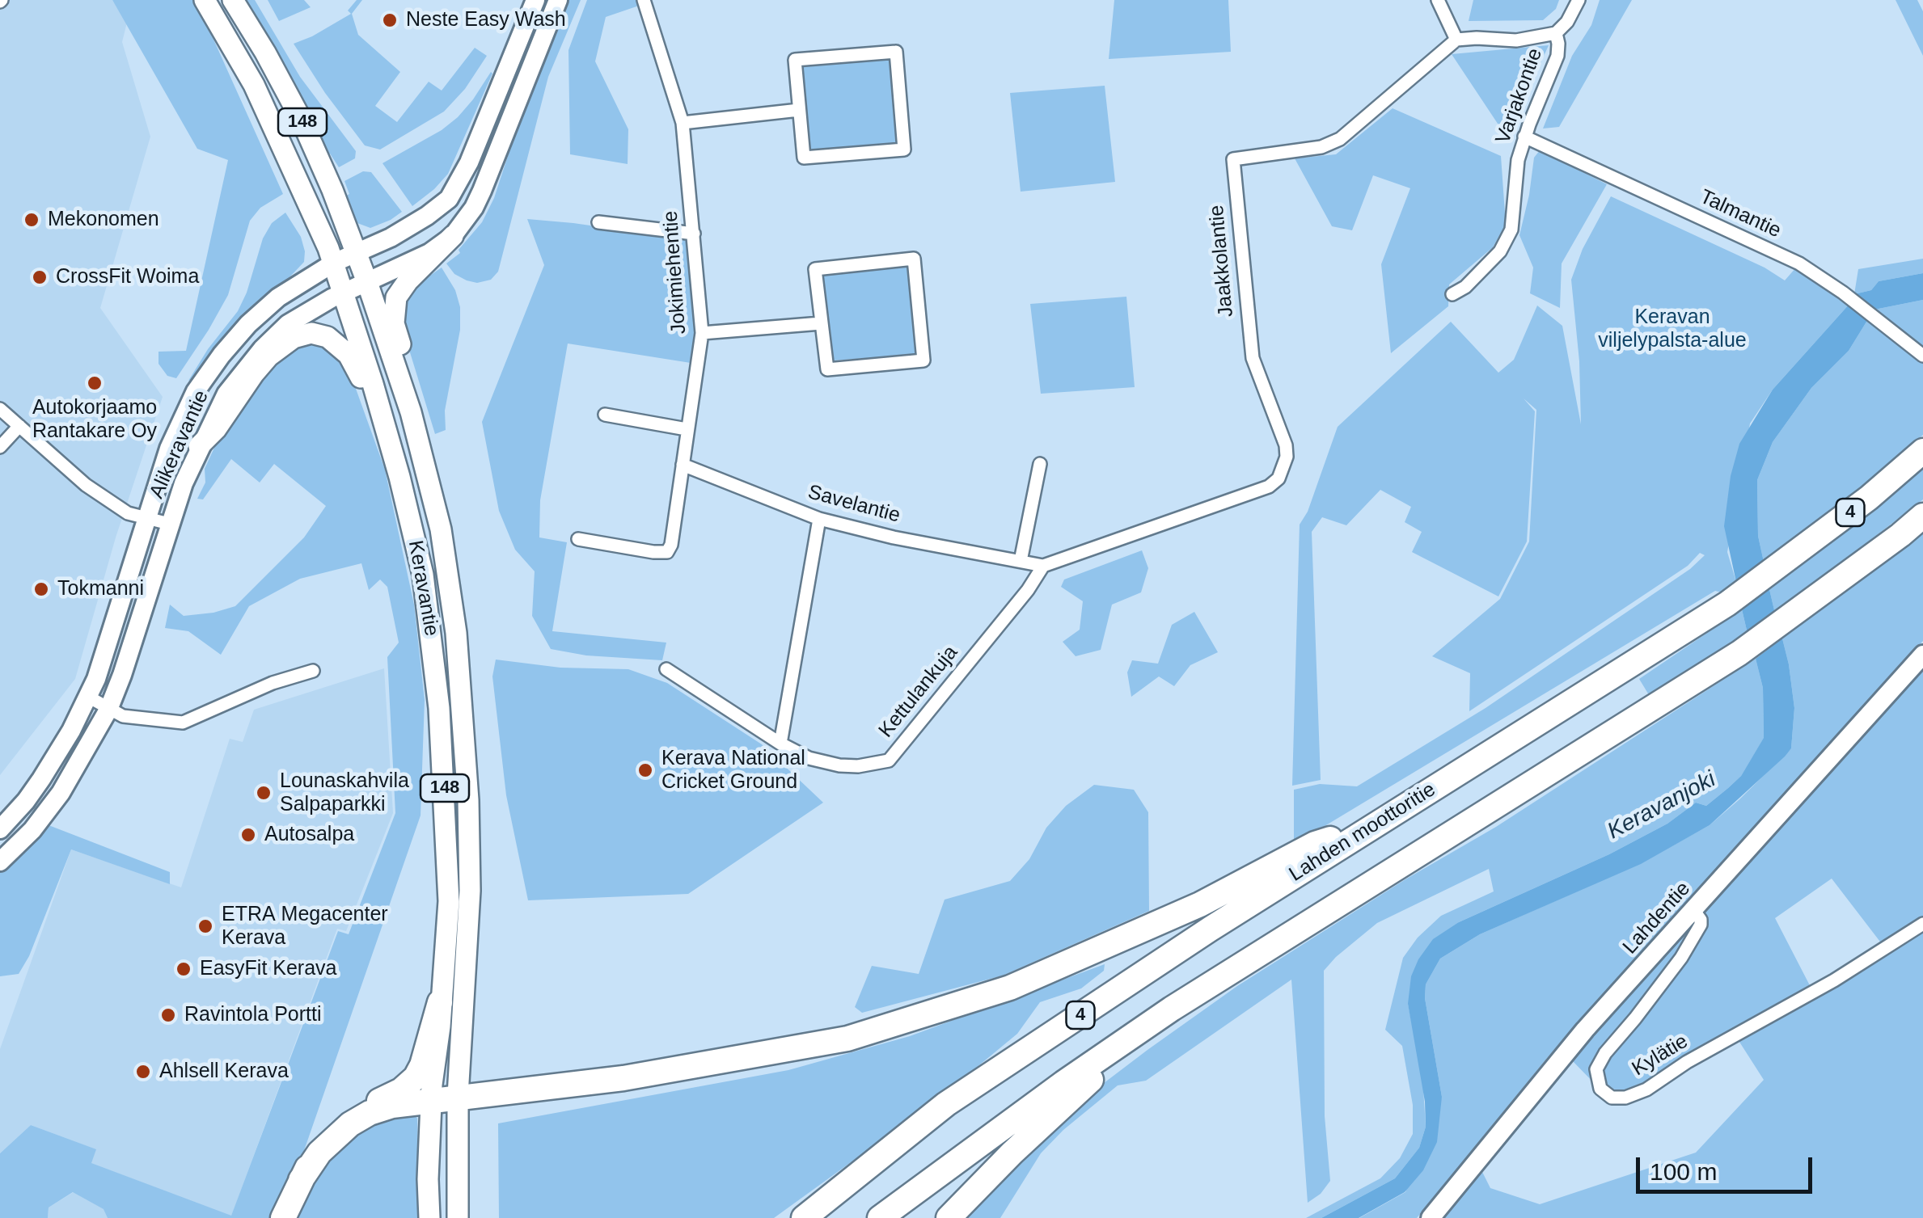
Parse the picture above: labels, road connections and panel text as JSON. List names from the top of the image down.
{
  "streets": {
    "highway": ["4", "Lahden moottoritie"],
    "main road": [
      "148",
      "Alikeravantie",
      "Keravantie",
      "Lahdentie"
    ],
    "street": [
      "Varjakontie",
      "Talmantie",
      "Jaakkolantie",
      "Jokimiehentie",
      "Savelantie",
      "Kettulankuja",
      "Kylätie"
    ]
  },
  "crossings": [
    ["Varjakontie", "Talmantie"],
    ["Jaakkolantie", "Kettulankuja"],
    ["Jokimiehentie", "Savelantie"],
    ["Alikeravantie", "Keravantie"],
    ["Lahdentie", "Kylätie"]
  ],
  "water": ["Keravanjoki"],
  "parks": ["Keravan viljelypalsta-alue"],
  "places": [
    "Neste Easy Wash",
    "Mekonomen",
    "CrossFit Woima",
    "Autokorjaamo Rantakare Oy",
    "Tokmanni",
    "Kerava National Cricket Ground",
    "Lounaskahvila Salpaparkki",
    "Autosalpa",
    "ETRA Megacenter Kerava",
    "EasyFit Kerava",
    "Ravintola Portti",
    "Ahlsell Kerava"
  ],
  "scale_bar": "100 m"
}
